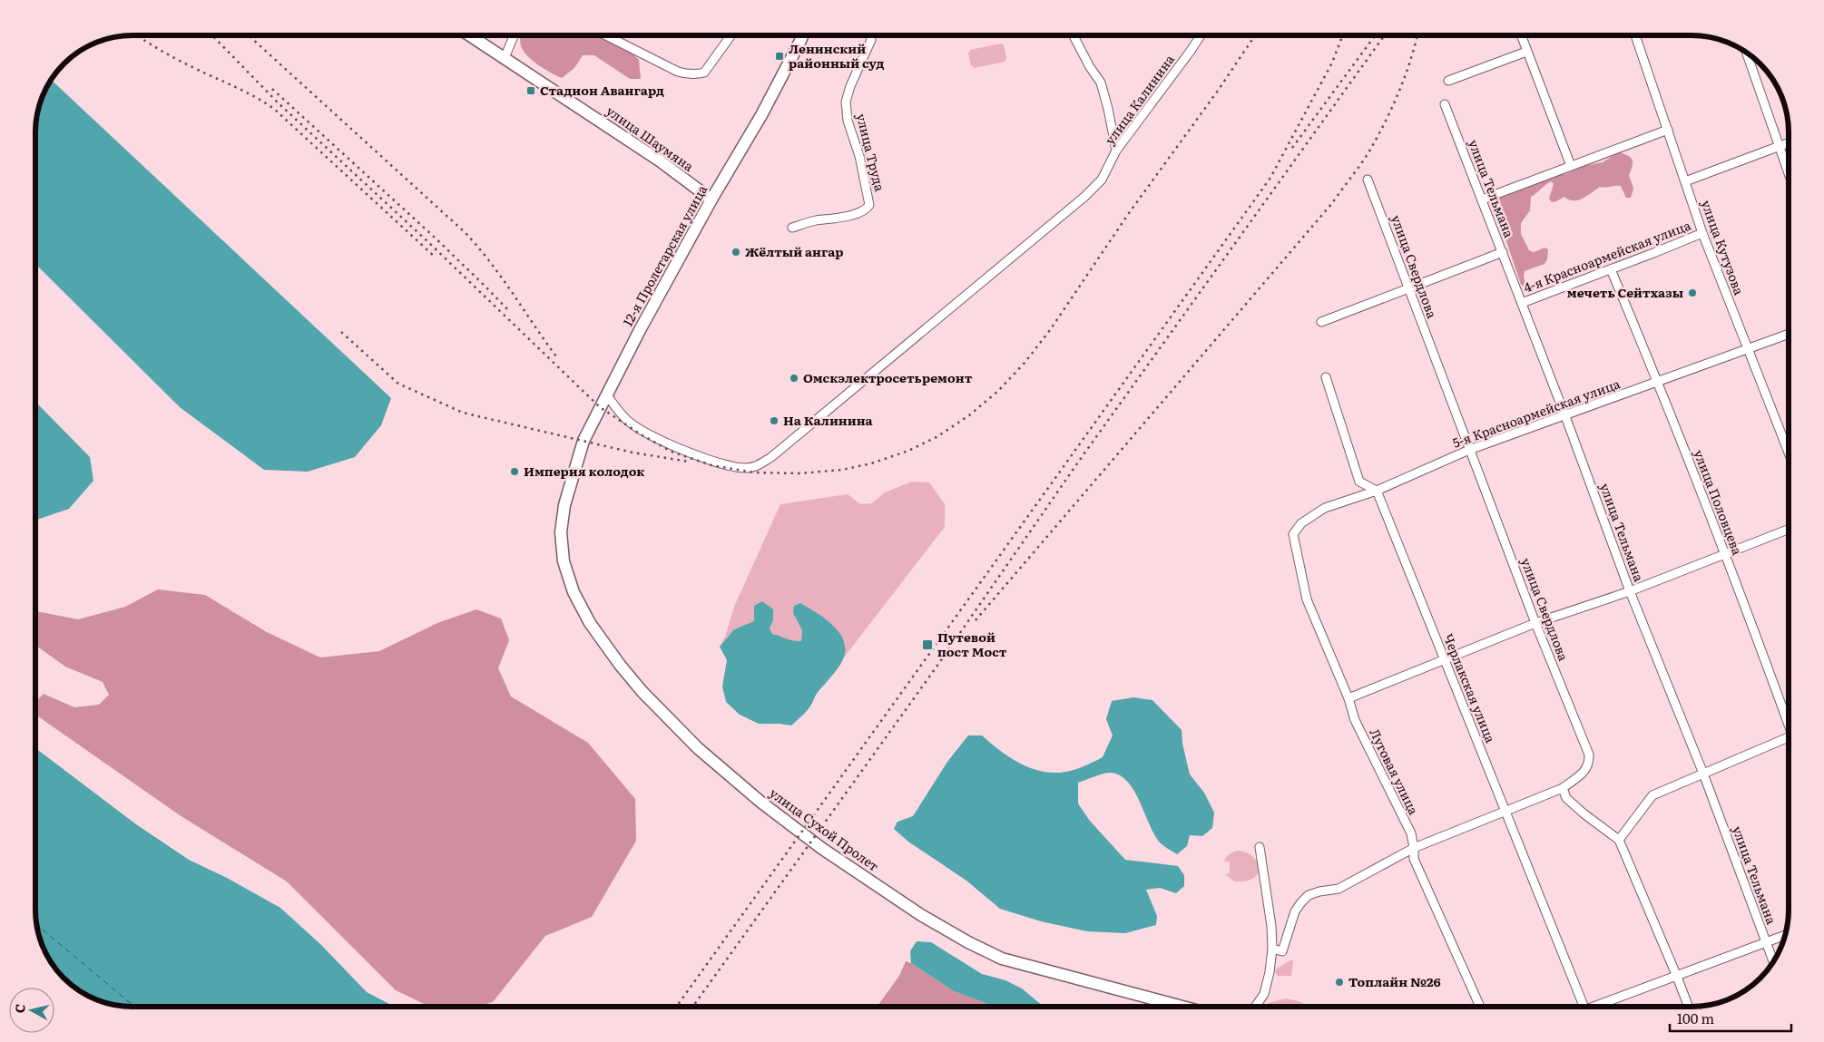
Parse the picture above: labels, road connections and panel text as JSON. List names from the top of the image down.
{
  "streets": {
    "main road": ["улица Шаумяна", "12-я Пролетарская улица", "улица Сухой Пролет"],
    "street": [
      "улица Калинина",
      "улица Труда",
      "улица Тельмана",
      "улица Кутузова",
      "4-я Красноармейская улица",
      "улица Свердлова",
      "5-я Красноармейская улица",
      "улица Половцева",
      "Черлакская улица",
      "Луговая улица"
    ]
  },
  "crossings": [
    ["улица Калинина", "12-я Пролетарская улица"],
    ["улица Шаумяна", "12-я Пролетарская улица"],
    ["улица Тельмана", "4-я Красноармейская улица"],
    ["улица Тельмана", "5-я Красноармейская улица"],
    ["улица Кутузова", "4-я Красноармейская улица"],
    ["улица Кутузова", "5-я Красноармейская улица"],
    ["12-я Пролетарская улица", "улица Сухой Пролет"],
    ["4-я Красноармейская улица", "улица Половцева"],
    ["улица Свердлова", "5-я Красноармейская улица"],
    ["улица Свердлова", "Черлакская улица"],
    ["улица Свердлова", "Луговая улица"],
    ["5-я Красноармейская улица", "улица Половцева"],
    ["5-я Красноармейская улица", "Черлакская улица"],
    ["5-я Красноармейская улица", "Луговая улица"]
  ],
  "places": {
    "transit": ["Ленинский районный суд", "Стадион Авангард", "Путевой пост Мост"],
    "other": [
      "Жёлтый ангар",
      "мечеть Сейтхазы",
      "Омскэлектросетьремонт",
      "На Калинина",
      "Империя колодок",
      "Топлайн №26"
    ]
  },
  "scale_bar": "100 m",
  "north": "left"
}
